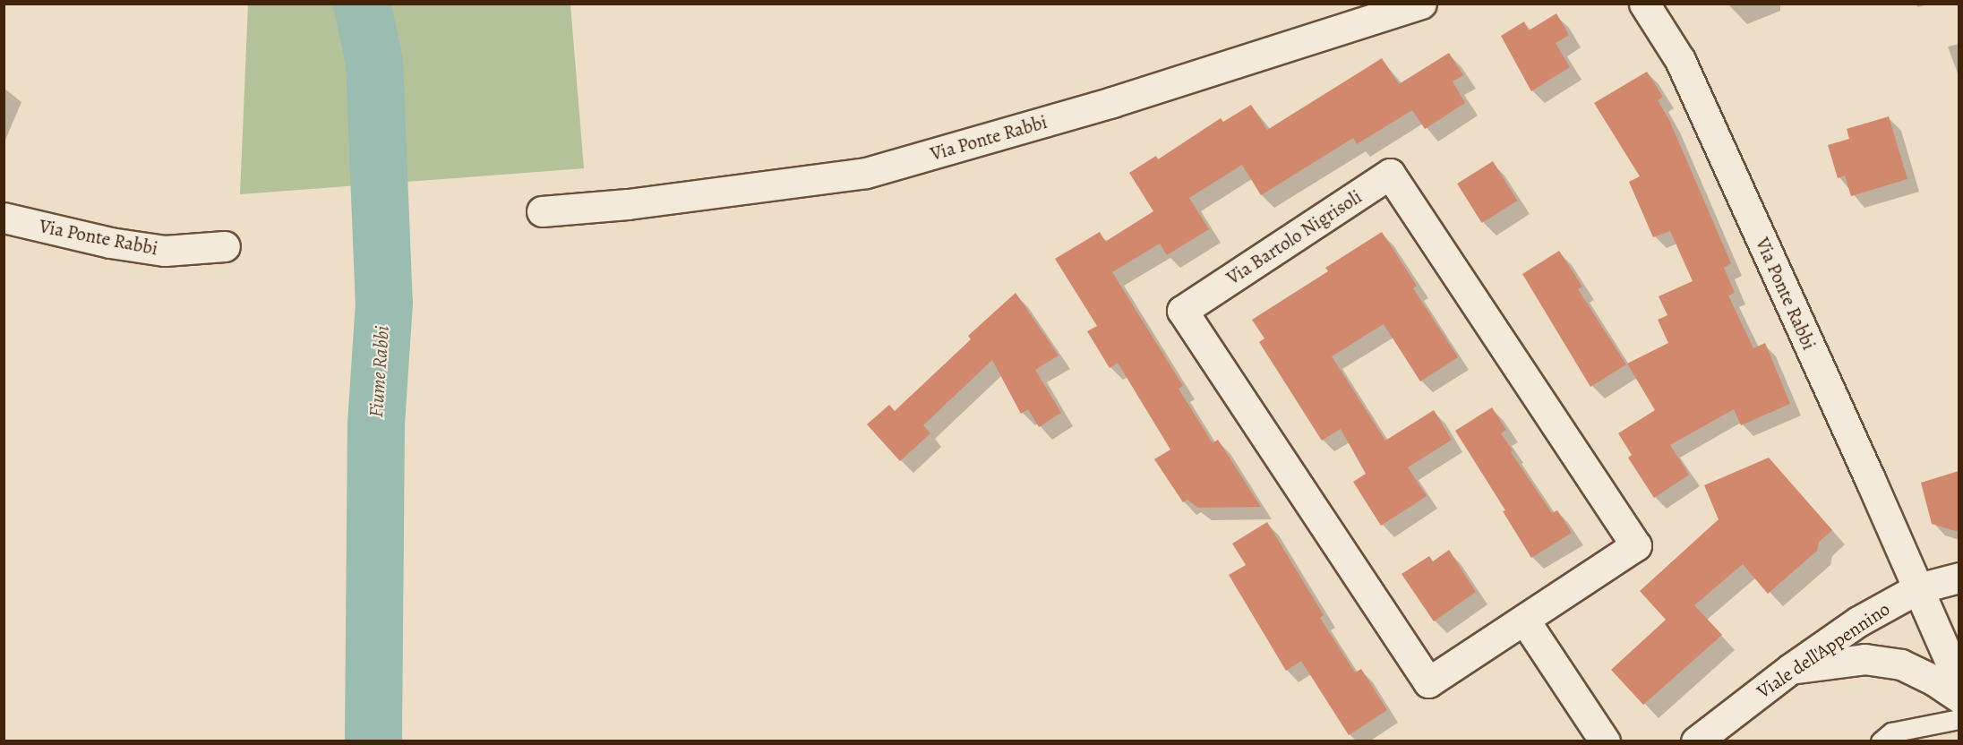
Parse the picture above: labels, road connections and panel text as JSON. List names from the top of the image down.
{
  "streets": {
    "street": ["Via Ponte Rabbi", "Via Bartolo Nigrisoli", "Viale dell'Appennino"]
  },
  "crossings": [
    ["Via Ponte Rabbi", "Viale dell'Appennino"]
  ],
  "water": ["Fiume Rabbi"]
}
